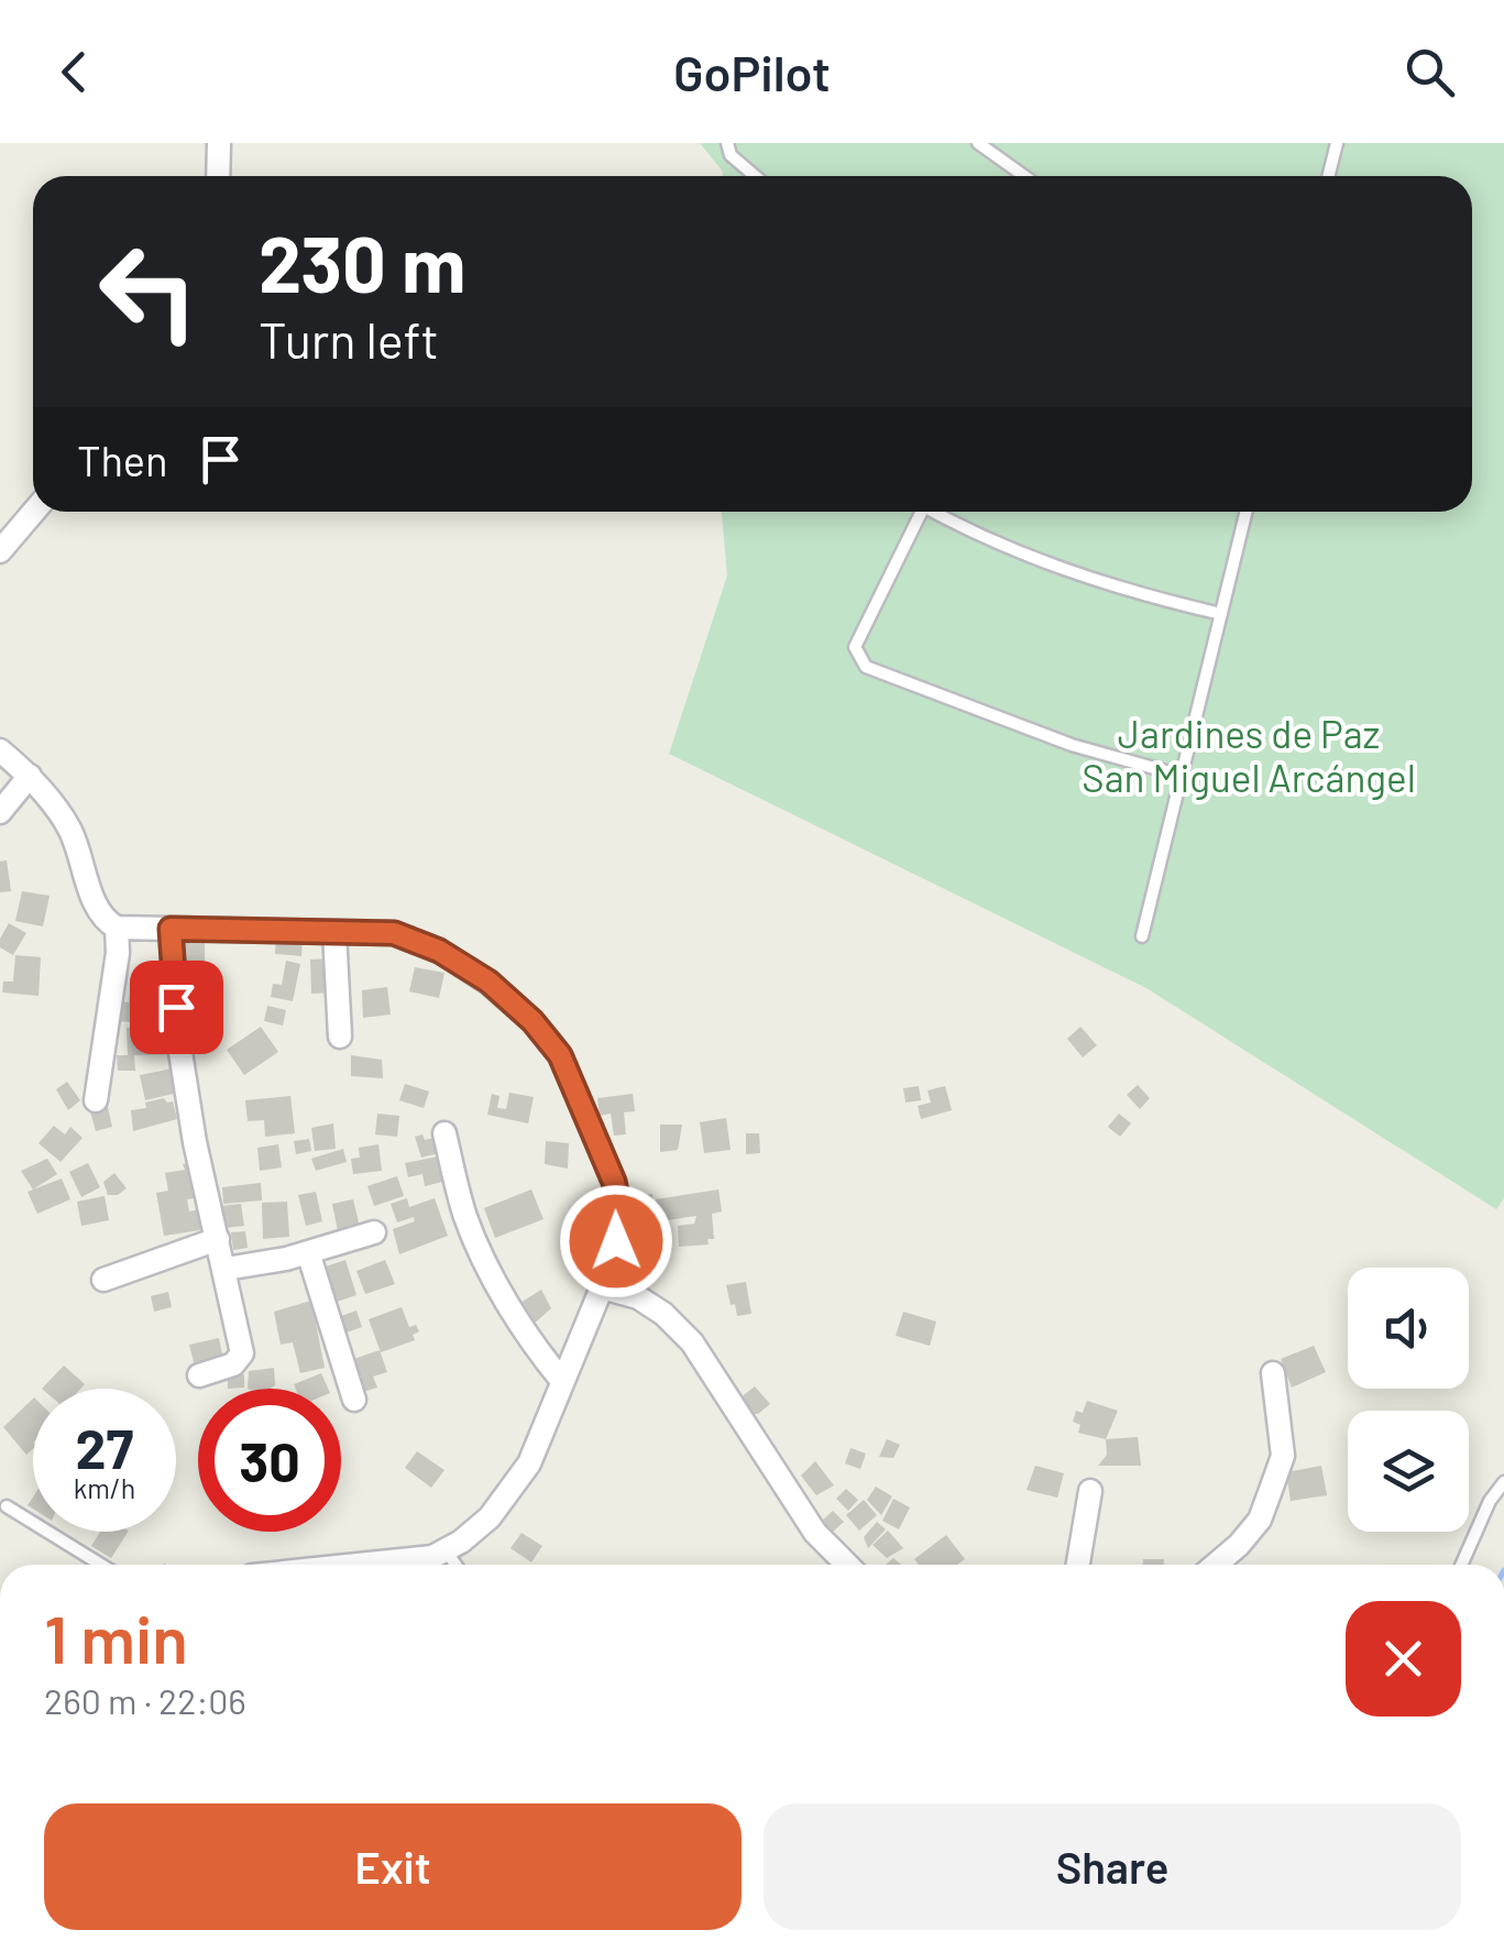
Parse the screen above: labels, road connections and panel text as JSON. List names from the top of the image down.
{
  "parks": ["Jardines de Paz San Miguel Arcángel"],
  "page": {
    "header": "GoPilot",
    "turn": ["230 m", "Turn left"],
    "then": "Then",
    "speed": "27 km/h",
    "limit": "30",
    "heading": ["1 min", "260 m · 22:06"],
    "buttons": ["Exit", "Share"]
  }
}
